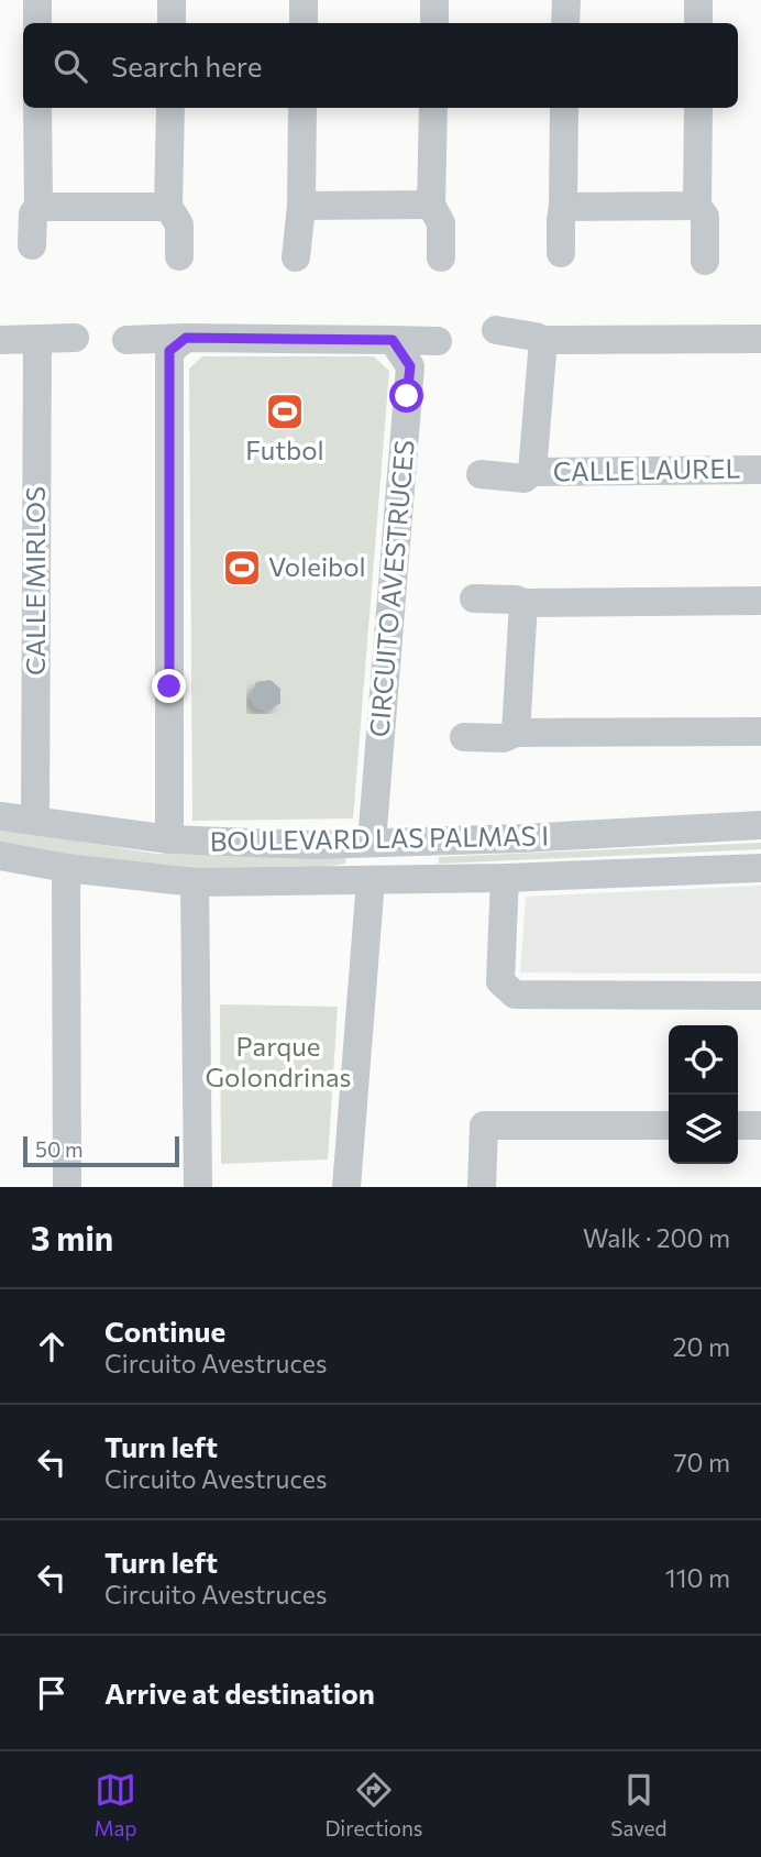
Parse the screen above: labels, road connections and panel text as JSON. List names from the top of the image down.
{
  "streets": {
    "street": [
      "CALLE LAUREL",
      "CALLE MIRLOS",
      "CIRCUITO AVESTRUCES",
      "BOULEVARD LAS PALMAS I"
    ]
  },
  "crossings": [
    ["CALLE MIRLOS", "BOULEVARD LAS PALMAS I"],
    ["CIRCUITO AVESTRUCES", "BOULEVARD LAS PALMAS I"]
  ],
  "parks": ["Parque Golondrinas"],
  "places": {
    "sports": ["Futbol", "Voleibol"]
  },
  "scale_bar": "50 m",
  "page": {
    "search": "Search here",
    "scale": "50 m",
    "heading": ["3 min", "Walk · 200 m"],
    "list": [
      ["Continue", "Circuito Avestruces", "20 m"],
      ["Turn left", "Circuito Avestruces", "70 m"],
      ["Turn left", "Circuito Avestruces", "110 m"],
      "Arrive at destination"
    ],
    "nav": ["Map", "Directions", "Saved"]
  }
}
